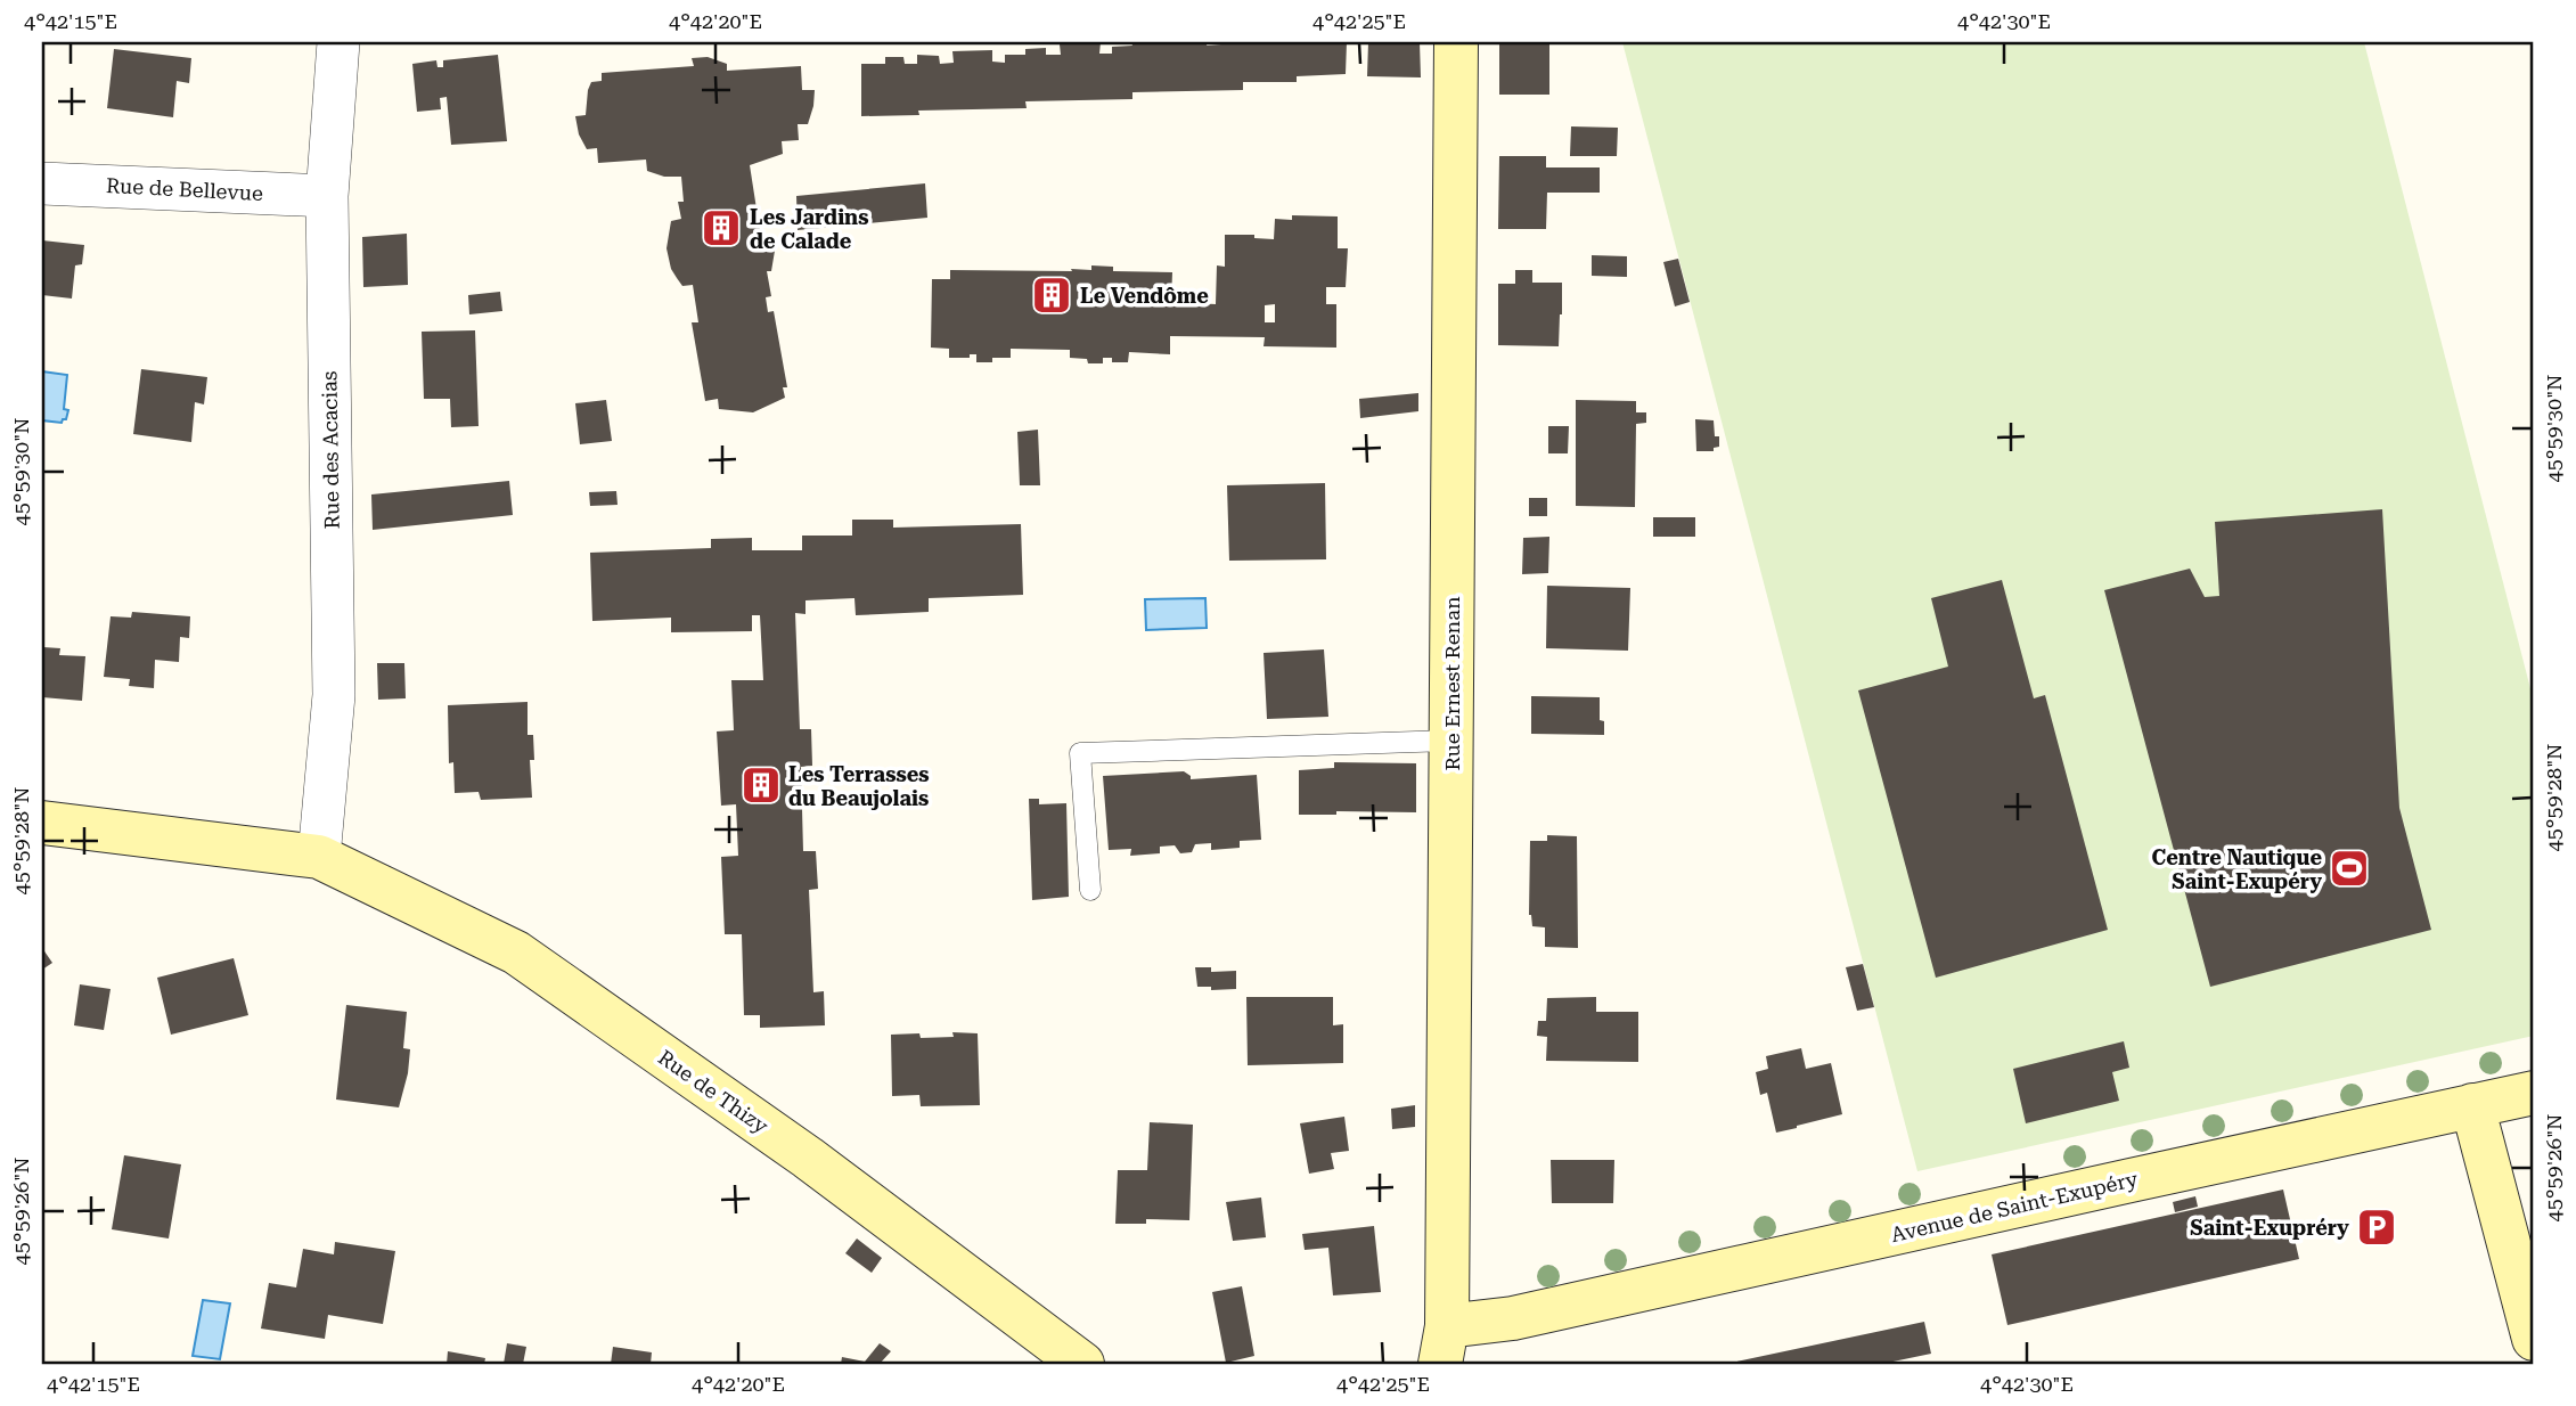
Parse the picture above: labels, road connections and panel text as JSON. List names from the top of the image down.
{
  "streets": {
    "main road": ["Rue Ernest Renan", "Rue de Thizy", "Avenue de Saint-Exupéry"],
    "street": ["Rue de Bellevue", "Rue des Acacias"]
  },
  "crossings": [
    ["Rue de Bellevue", "Rue des Acacias"],
    ["Rue des Acacias", "Rue de Thizy"],
    ["Rue Ernest Renan", "Avenue de Saint-Exupéry"]
  ],
  "places": {
    "building": ["Les Jardins de Calade", "Le Vendôme", "Les Terrasses du Beaujolais"],
    "sports": ["Centre Nautique Saint-Exupéry"],
    "parking": ["Saint-Exupréry"]
  },
  "coordinates": [
    "4°42'15\"E",
    "4°42'20\"E",
    "4°42'25\"E",
    "4°42'30\"E",
    "45°59'30\"N",
    "45°59'28\"N",
    "45°59'26\"N"
  ]
}
